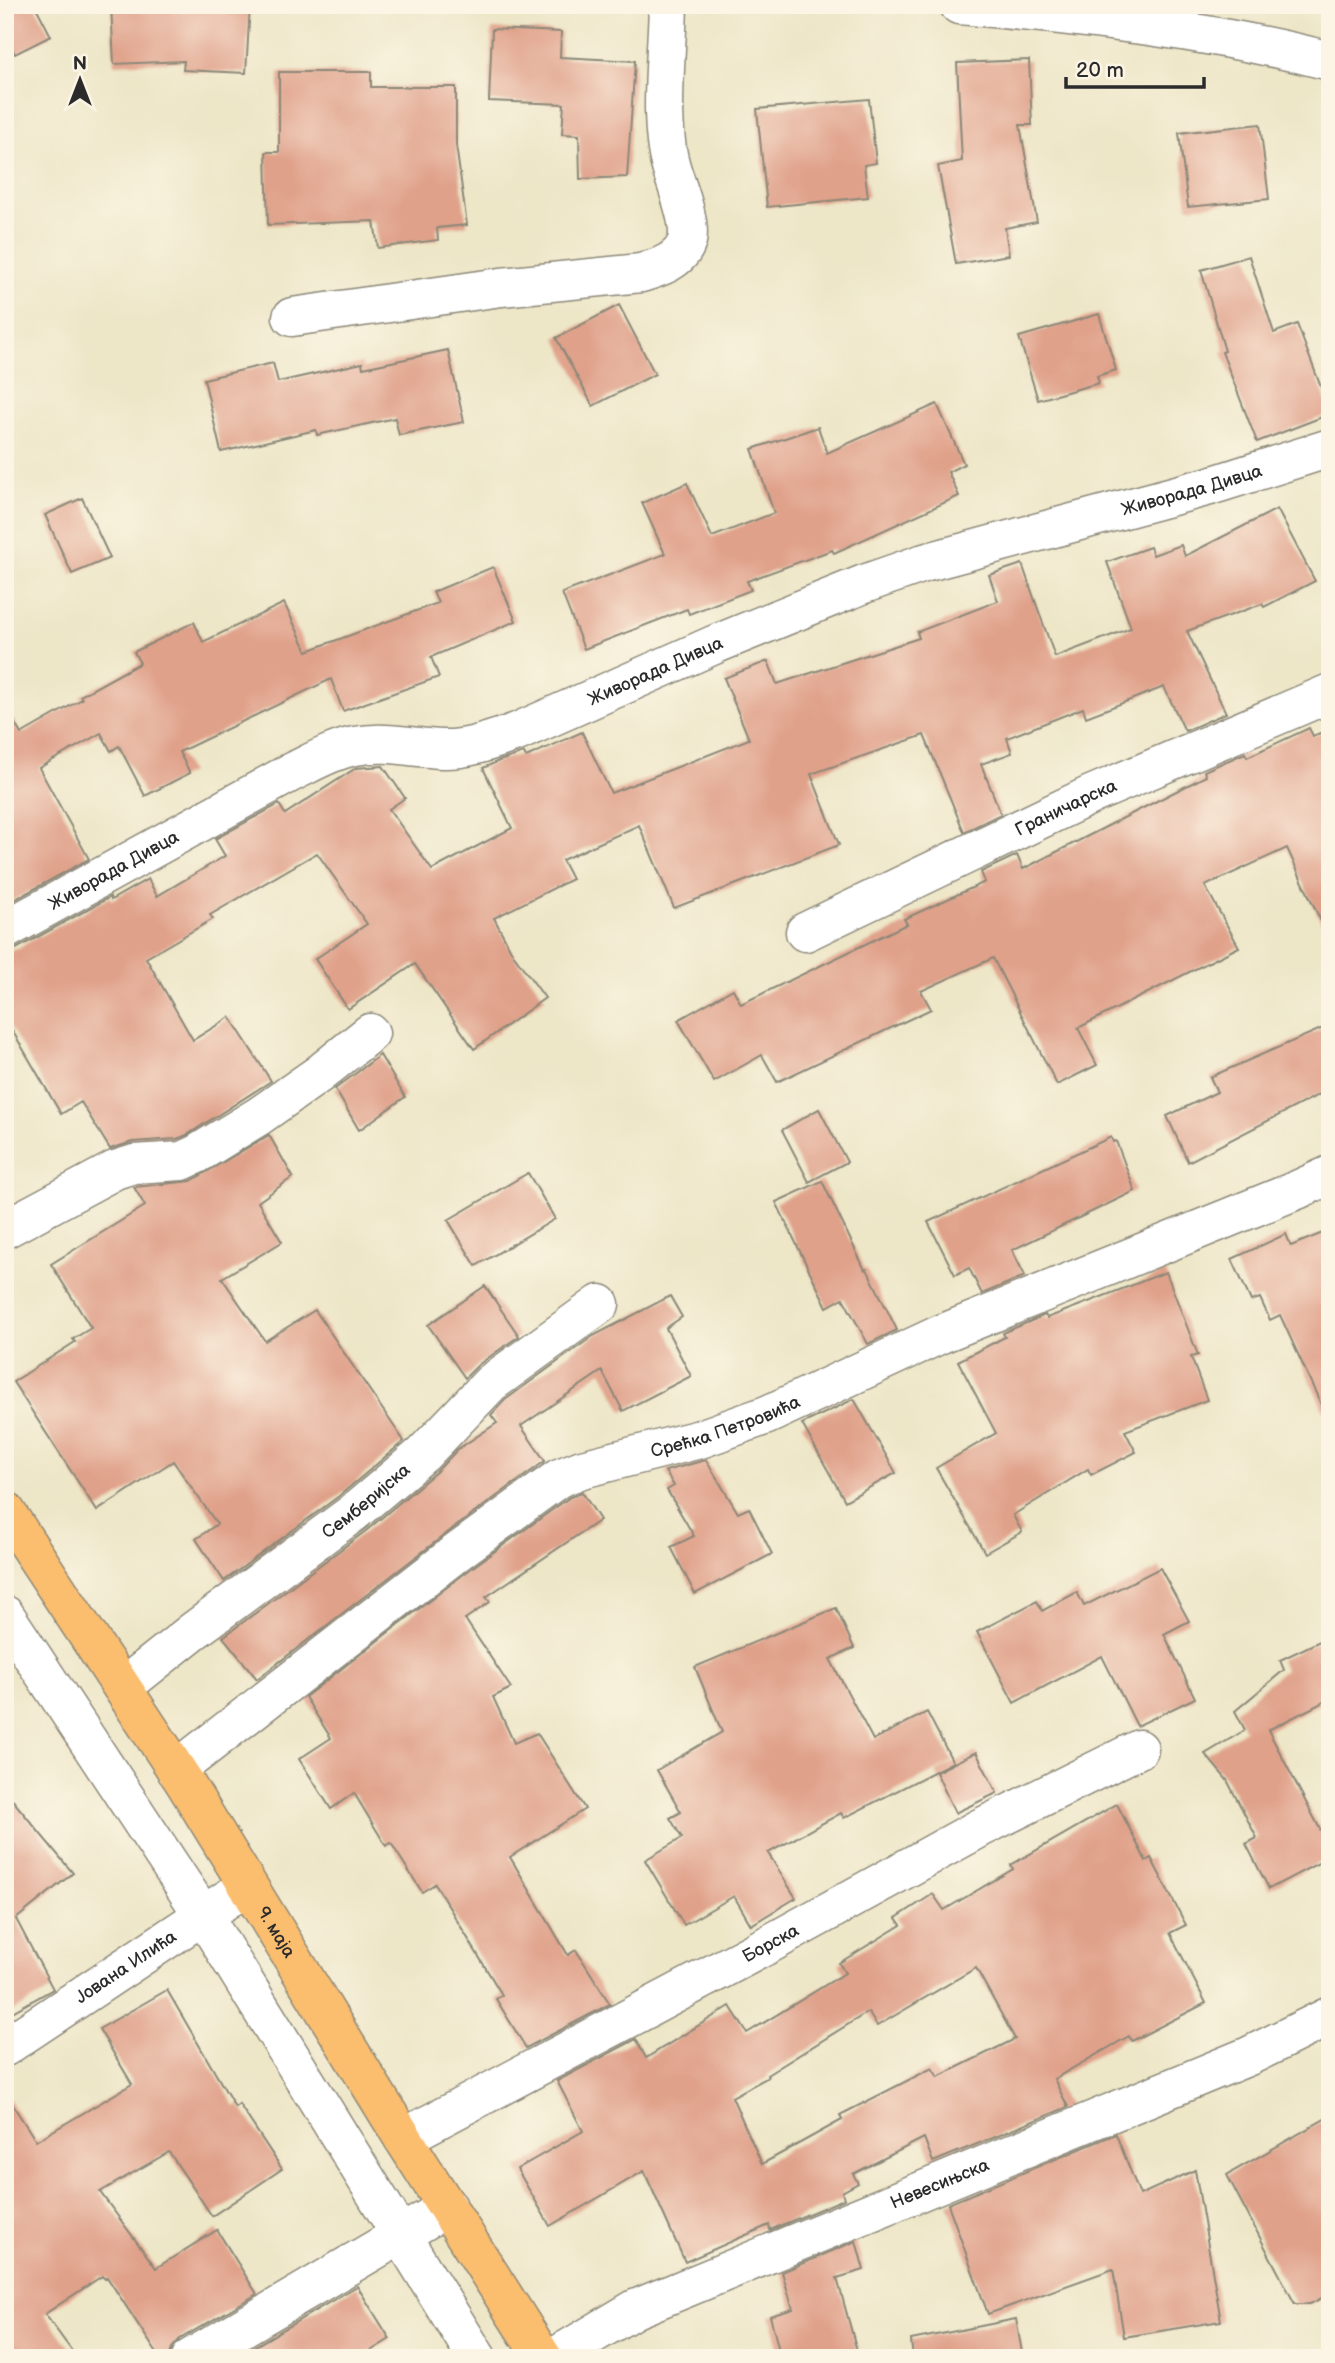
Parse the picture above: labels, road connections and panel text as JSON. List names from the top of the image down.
{
  "streets": {
    "main road": ["9. маја"],
    "street": [
      "Живорада Дивца",
      "Граничарска",
      "Срећка Петровића",
      "Семберијска",
      "Борска",
      "Јована Илића",
      "Невесињска"
    ]
  },
  "crossings": [
    ["Срећка Петровића", "9. маја"],
    ["Семберијска", "9. маја"],
    ["9. маја", "Борска"],
    ["9. маја", "Јована Илића"]
  ],
  "scale_bar": "20 m",
  "north": "top"
}
